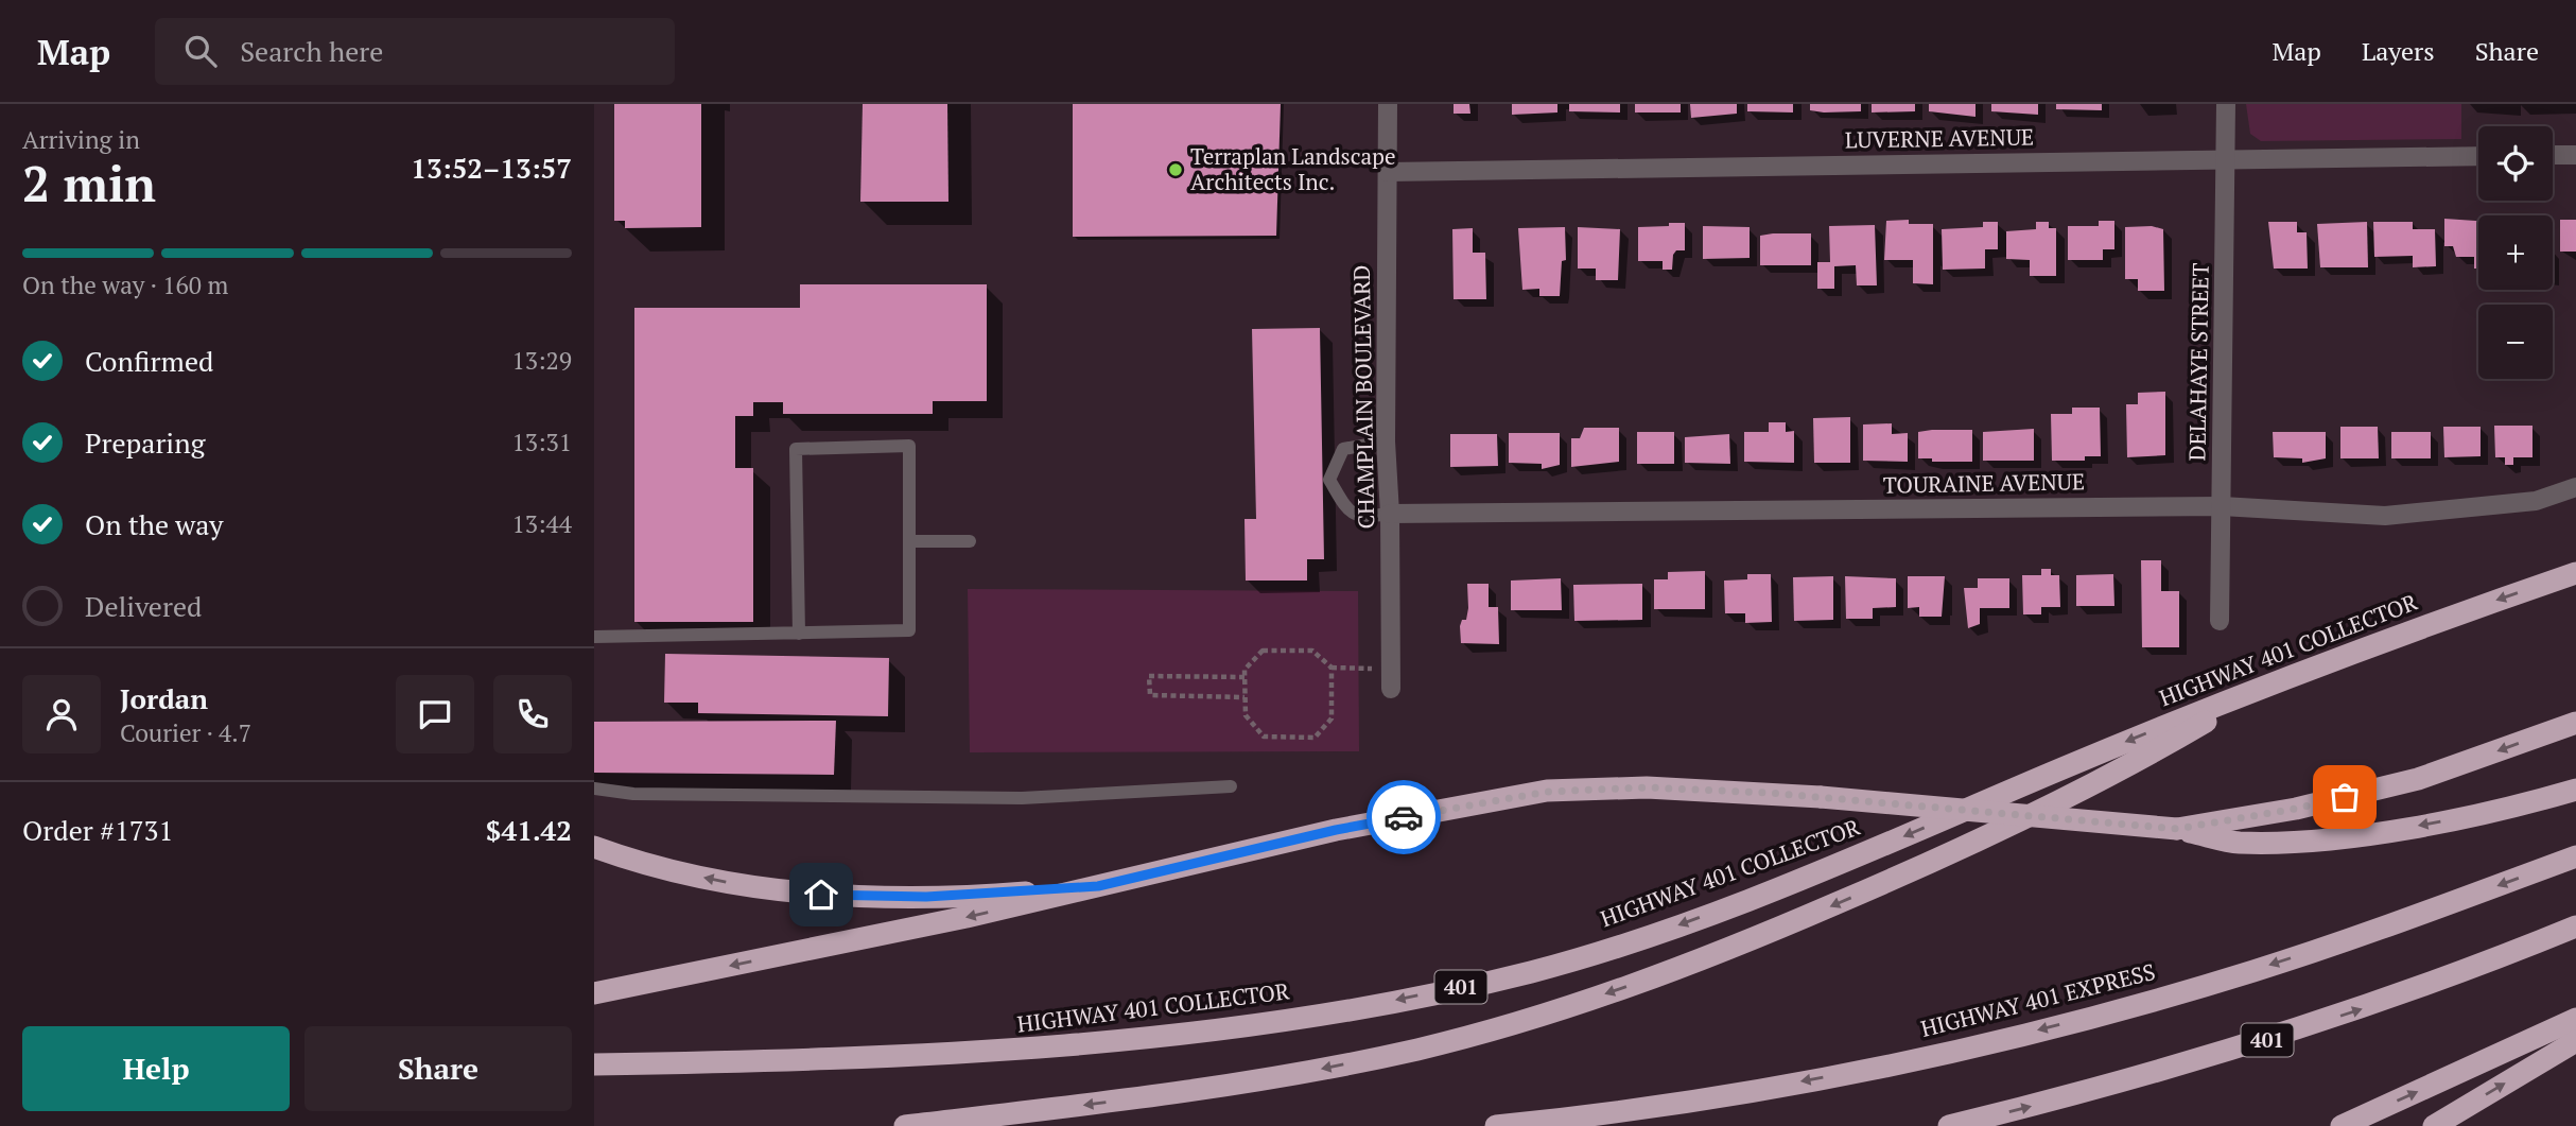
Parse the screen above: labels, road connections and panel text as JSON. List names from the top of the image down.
{
  "streets": {
    "highway": ["HIGHWAY 401 COLLECTOR", "401", "HIGHWAY 401 EXPRESS"],
    "street": [
      "LUVERNE AVENUE",
      "DELAHAYE STREET",
      "CHAMPLAIN BOULEVARD",
      "TOURAINE AVENUE"
    ]
  },
  "crossings": [
    ["LUVERNE AVENUE", "DELAHAYE STREET"],
    ["LUVERNE AVENUE", "CHAMPLAIN BOULEVARD"],
    ["DELAHAYE STREET", "TOURAINE AVENUE"],
    ["CHAMPLAIN BOULEVARD", "TOURAINE AVENUE"]
  ],
  "places": ["Terraplan Landscape Architects Inc."],
  "page": {
    "header": "Map",
    "search": "Search here",
    "nav": ["Map", "Layers", "Share"],
    "heading": ["2 min", "Arriving in", "13:52–13:57"],
    "panel": [
      "Jordan",
      "Courier · 4.7",
      "Order #1731",
      "$41.42"
    ],
    "map_buttons": ["+", "−"],
    "bar": "On the way · 160 m",
    "list": [
      ["Confirmed", "13:29"],
      ["Preparing", "13:31"],
      ["On the way", "13:44"],
      "Delivered"
    ],
    "buttons": ["Help", "Share"]
  }
}
